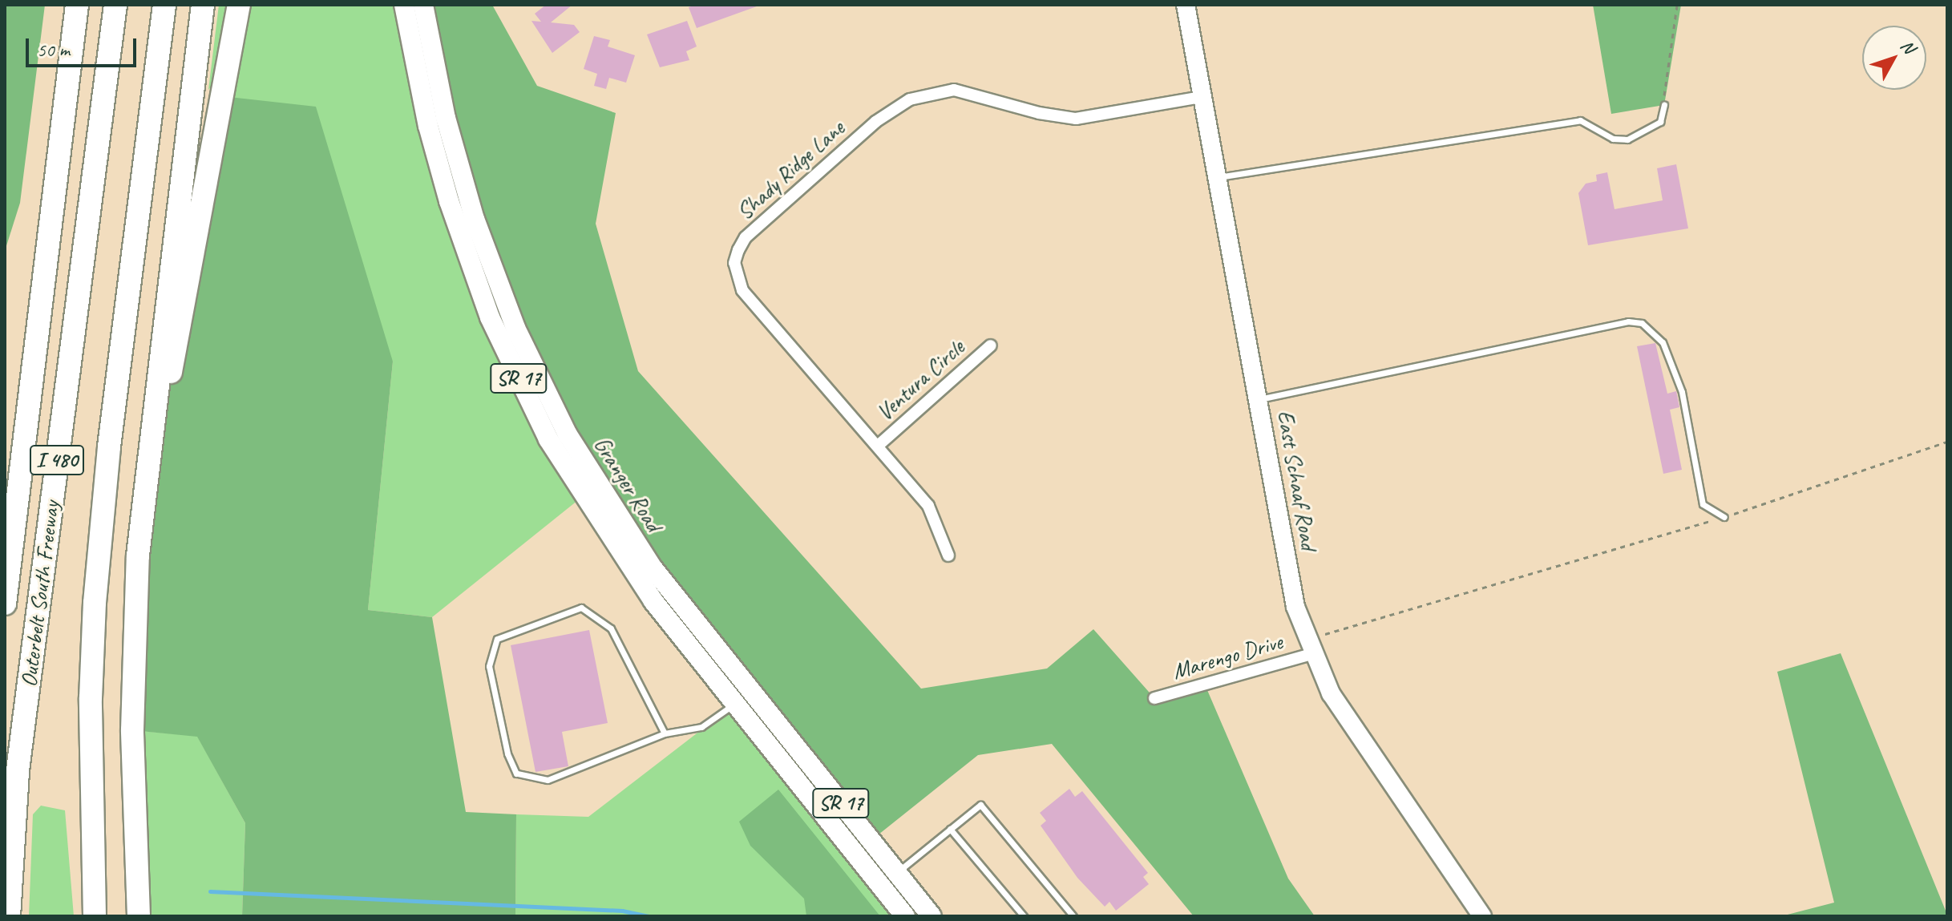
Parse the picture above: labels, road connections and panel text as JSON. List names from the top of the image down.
{
  "streets": {
    "highway": ["I 480", "Outerbelt South Freeway"],
    "main road": ["SR 17", "Granger Road"],
    "street": [
      "Shady Ridge Lane",
      "Ventura Circle",
      "East Schaaf Road",
      "Marengo Drive"
    ]
  },
  "crossings": [
    ["Shady Ridge Lane", "Ventura Circle"],
    ["Shady Ridge Lane", "East Schaaf Road"],
    ["East Schaaf Road", "Marengo Drive"]
  ],
  "scale_bar": "50 m",
  "north": "top right"
}
